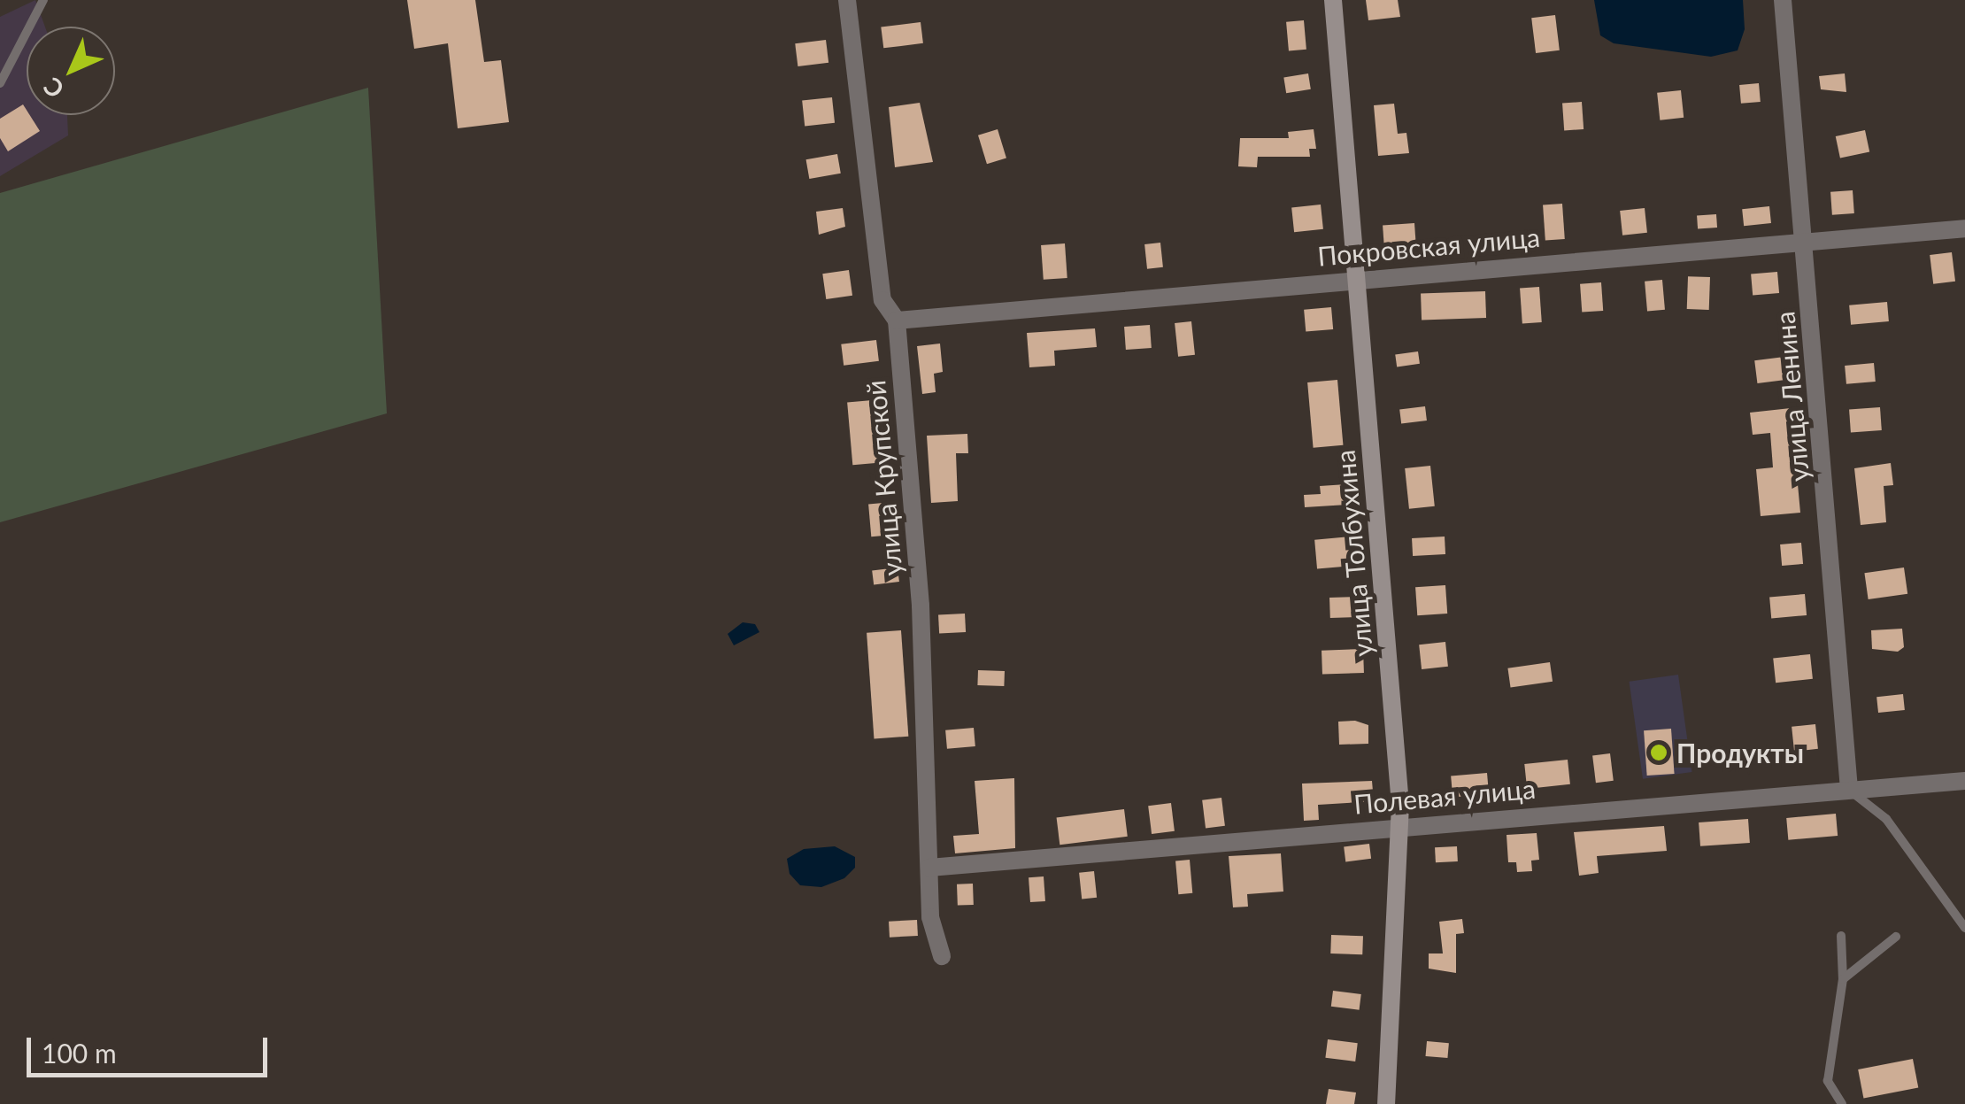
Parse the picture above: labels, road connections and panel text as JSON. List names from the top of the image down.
{
  "streets": {
    "main road": ["улица Толбухина"],
    "street": [
      "Покровская улица",
      "улица Ленина",
      "улица Крупской",
      "Полевая улица"
    ]
  },
  "crossings": [
    ["Покровская улица", "улица Ленина"],
    ["Покровская улица", "улица Крупской"],
    ["Покровская улица", "улица Толбухина"],
    ["улица Ленина", "Полевая улица"],
    ["улица Крупской", "Полевая улица"],
    ["улица Толбухина", "Полевая улица"]
  ],
  "places": ["Продукты"],
  "scale_bar": "100 m",
  "north": "bottom left"
}
